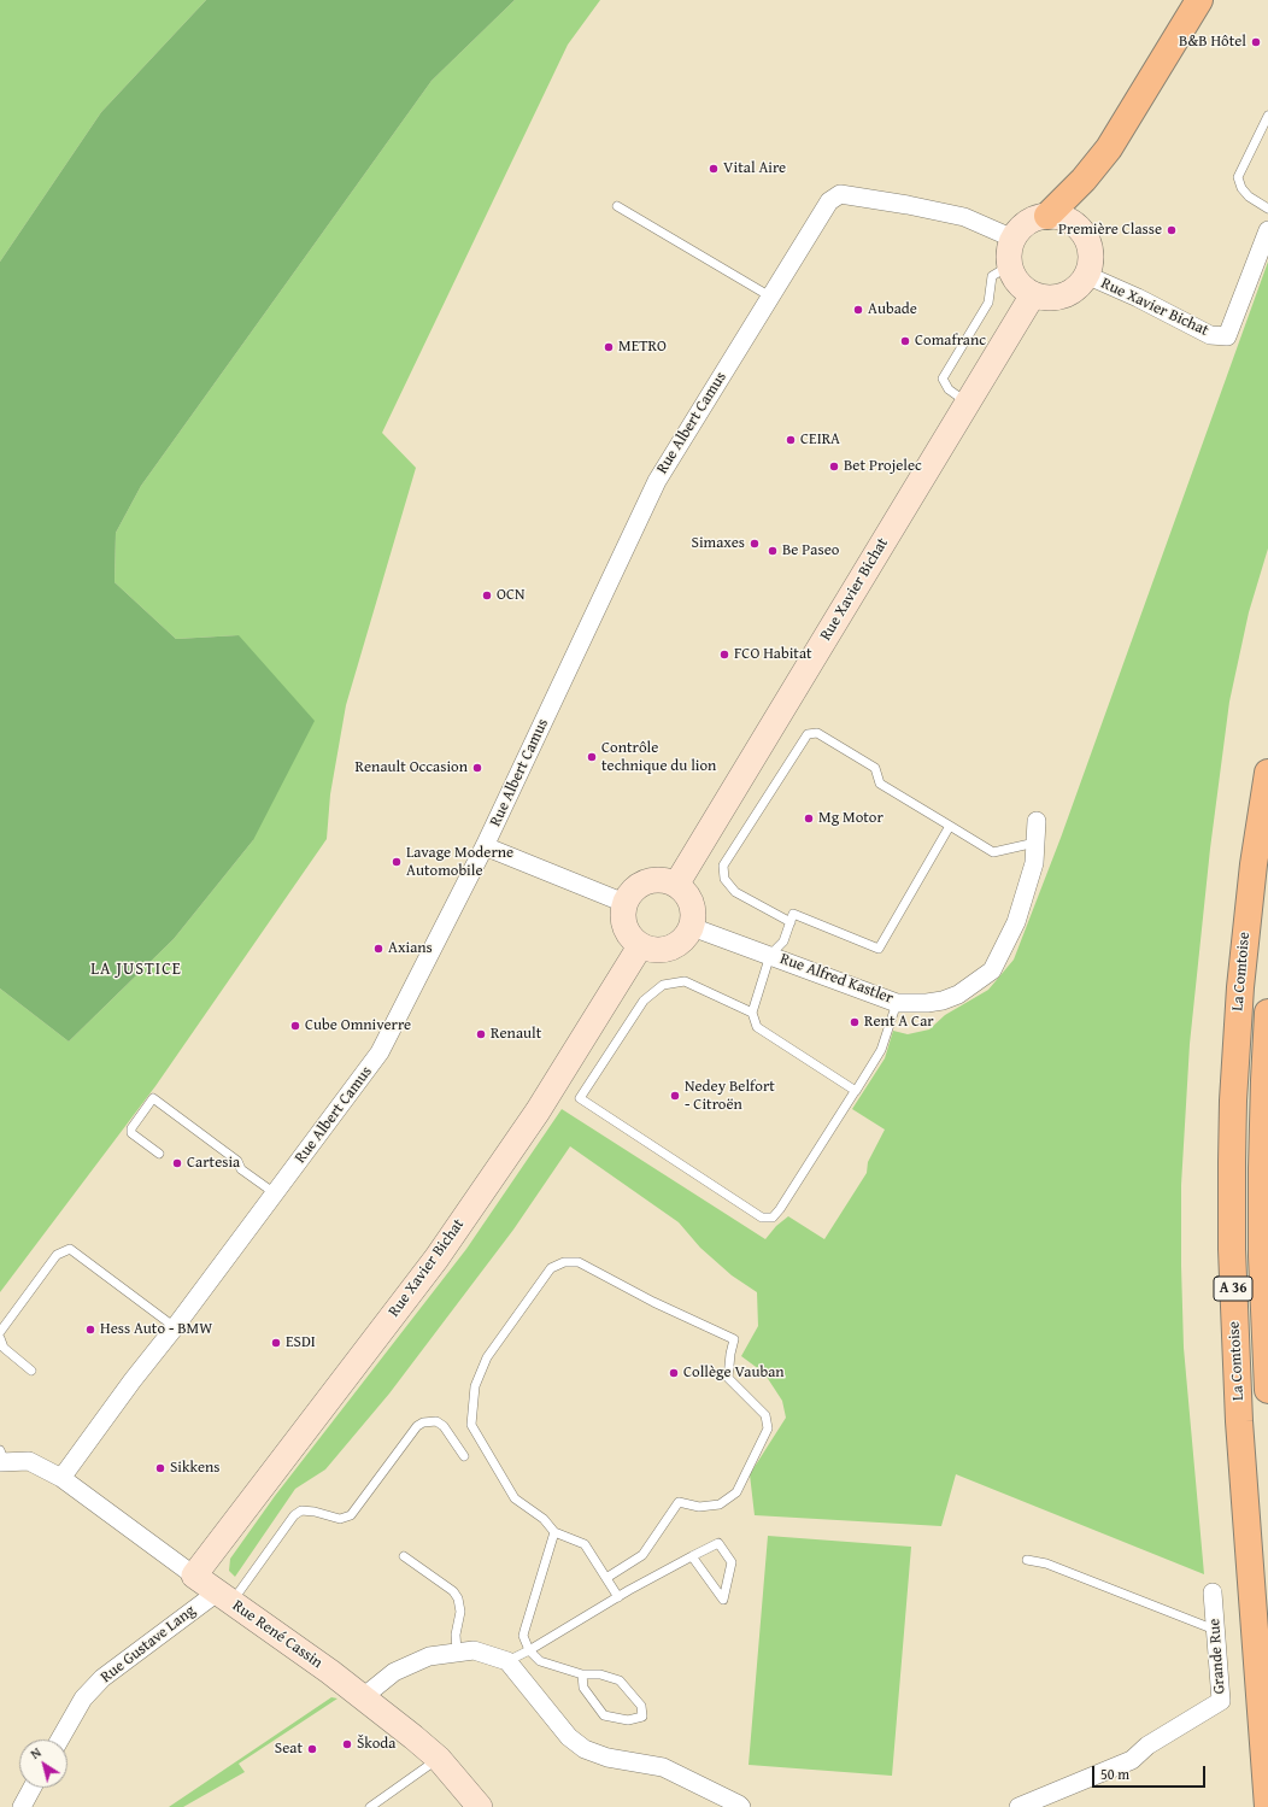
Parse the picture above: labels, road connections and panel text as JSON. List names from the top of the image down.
{
  "streets": {
    "highway": ["La Comtoise", "A 36"],
    "main road": ["Rue Xavier Bichat", "Rue René Cassin"],
    "street": [
      "Rue Albert Camus",
      "Rue Alfred Kastler",
      "Rue Gustave Lang",
      "Grande Rue"
    ]
  },
  "crossings": [
    ["Rue Xavier Bichat", "Rue Albert Camus"],
    ["Rue Xavier Bichat", "Rue Alfred Kastler"],
    ["Rue Xavier Bichat", "Rue René Cassin"],
    ["Rue Albert Camus", "Rue René Cassin"],
    ["Rue René Cassin", "Rue Gustave Lang"]
  ],
  "districts": ["LA JUSTICE"],
  "places": [
    "B&B Hôtel",
    "Vital Aire",
    "Première Classe",
    "Aubade",
    "Comafranc",
    "METRO",
    "CEIRA",
    "Bet Projelec",
    "Simaxes",
    "Be Paseo",
    "OCN",
    "FCO Habitat",
    "Contrôle technique du lion",
    "Renault Occasion",
    "Mg Motor",
    "Lavage Moderne Automobile",
    "Axians",
    "Rent A Car",
    "Cube Omniverre",
    "Renault",
    "Nedey Belfort - Citroën",
    "Cartesia",
    "Hess Auto - BMW",
    "ESDI",
    "Collège Vauban",
    "Sikkens",
    "Škoda",
    "Seat"
  ],
  "scale_bar": "50 m",
  "north": "top left"
}
